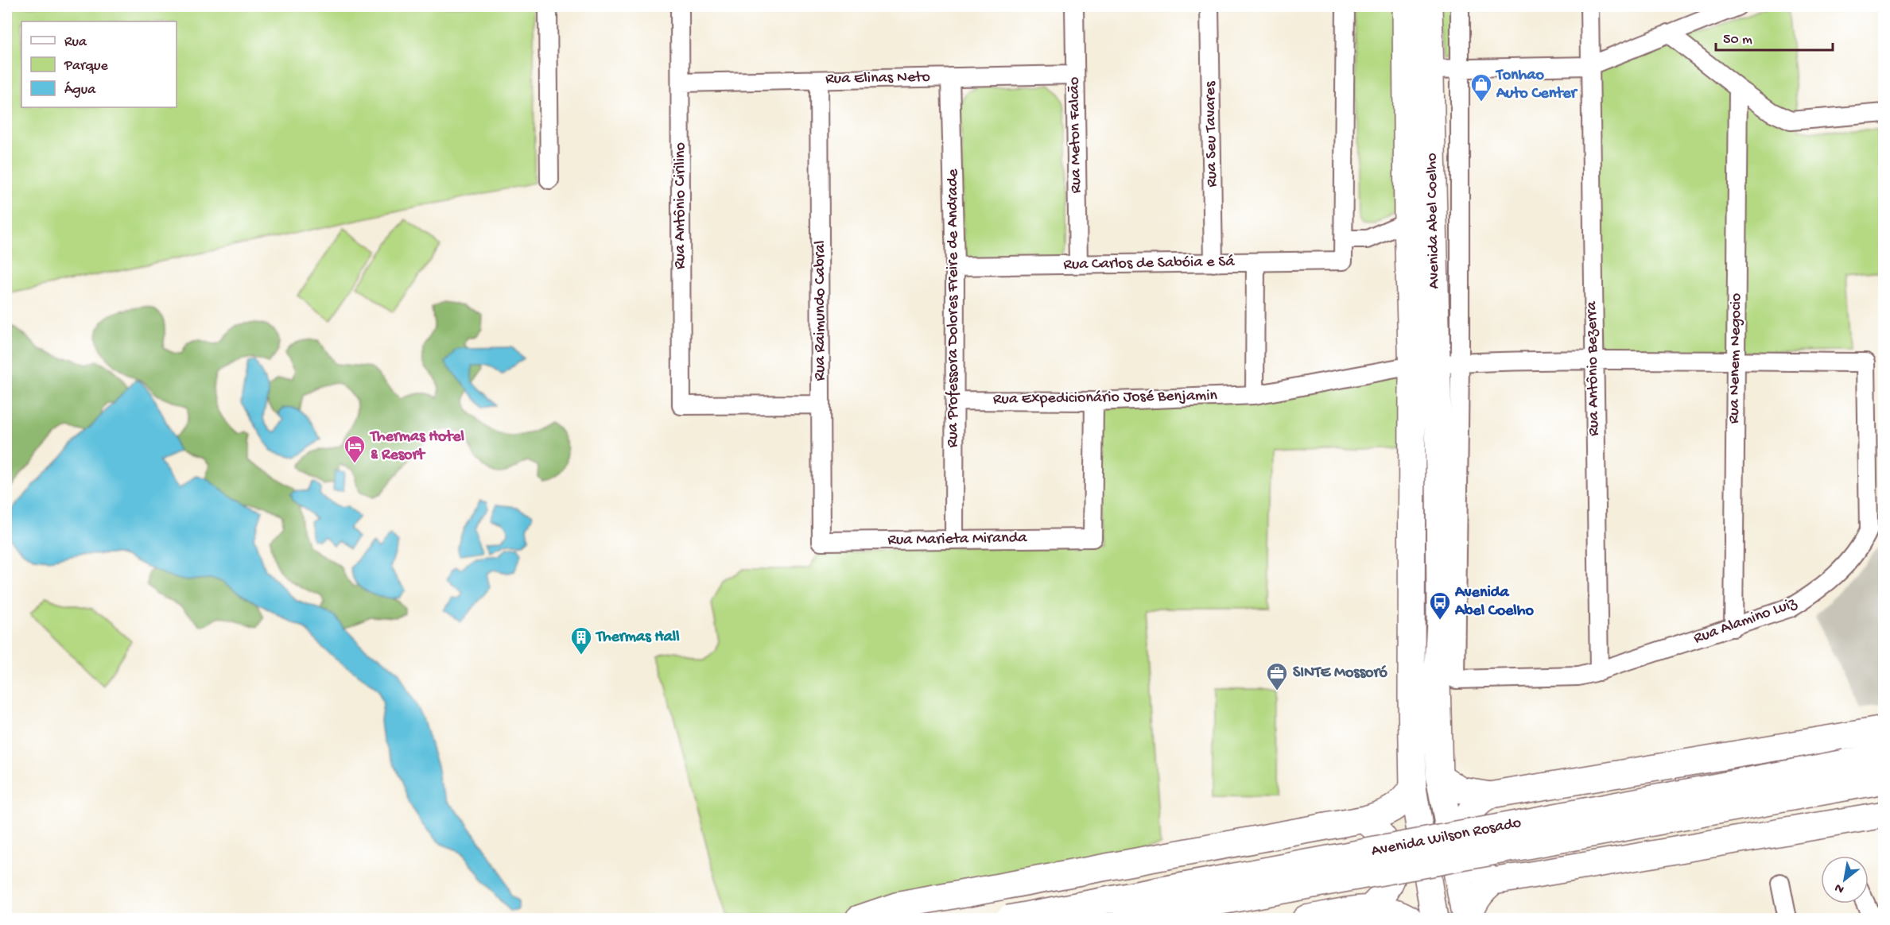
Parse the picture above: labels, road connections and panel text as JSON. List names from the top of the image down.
{
  "streets": {
    "main road": ["Avenida Abel Coelho", "Avenida Wilson Rosado"],
    "street": [
      "Rua Elinas Neto",
      "Rua Seu Tavares",
      "Rua Meton Falcão",
      "Rua Antônio Cirilino",
      "Rua Carlos de Sabóia e Sá",
      "Rua Professora Dolores Freire de Andrade",
      "Rua Raimundo Cabral",
      "Rua Nenem Negocio",
      "Rua Antônio Bezerra",
      "Rua Expedicionário José Benjamin",
      "Rua Marieta Miranda",
      "Rua Alamino Luiz"
    ]
  },
  "crossings": [
    ["Rua Elinas Neto", "Rua Meton Falcão"],
    ["Rua Elinas Neto", "Rua Antônio Cirilino"],
    ["Rua Elinas Neto", "Rua Professora Dolores Freire de Andrade"],
    ["Rua Elinas Neto", "Rua Raimundo Cabral"],
    ["Rua Seu Tavares", "Rua Carlos de Sabóia e Sá"],
    ["Rua Meton Falcão", "Rua Carlos de Sabóia e Sá"],
    ["Rua Antônio Cirilino", "Rua Raimundo Cabral"],
    ["Avenida Abel Coelho", "Rua Expedicionário José Benjamin"],
    ["Avenida Abel Coelho", "Rua Alamino Luiz"],
    ["Rua Carlos de Sabóia e Sá", "Rua Professora Dolores Freire de Andrade"],
    ["Rua Professora Dolores Freire de Andrade", "Rua Expedicionário José Benjamin"],
    ["Rua Professora Dolores Freire de Andrade", "Rua Marieta Miranda"],
    ["Rua Raimundo Cabral", "Rua Marieta Miranda"],
    ["Rua Nenem Negocio", "Rua Expedicionário José Benjamin"],
    ["Rua Nenem Negocio", "Rua Alamino Luiz"],
    ["Rua Antônio Bezerra", "Rua Expedicionário José Benjamin"],
    ["Rua Antônio Bezerra", "Rua Alamino Luiz"],
    ["Rua Expedicionário José Benjamin", "Rua Marieta Miranda"],
    ["Rua Expedicionário José Benjamin", "Rua Alamino Luiz"]
  ],
  "places": {
    "shop": ["Tonhao Auto Center"],
    "hotel": ["Thermas Hotel & Resort"],
    "bus stop": ["Avenida Abel Coelho"],
    "building": ["Thermas Hall"],
    "office": ["SINTE Mossoró"]
  },
  "legend": ["Rua", "Parque", "Água"],
  "scale_bar": "50 m",
  "north": "bottom left"
}
